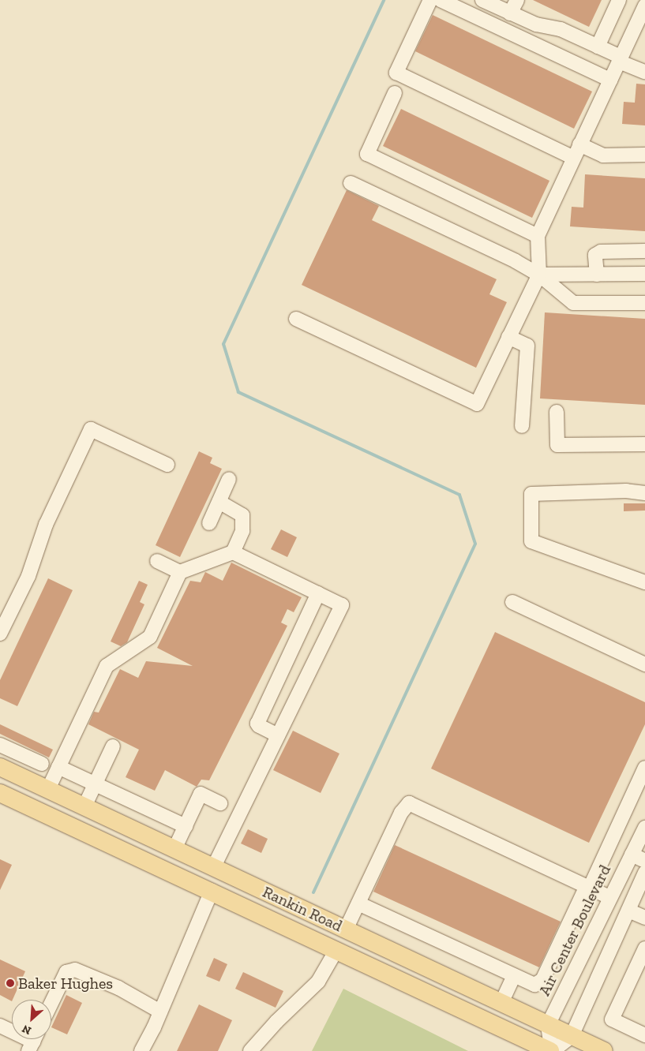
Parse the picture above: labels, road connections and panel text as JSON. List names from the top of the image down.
{
  "streets": {
    "main road": ["Rankin Road"],
    "street": ["Air Center Boulevard"]
  },
  "crossings": [
    ["Rankin Road", "Air Center Boulevard"]
  ],
  "places": ["Baker Hughes"],
  "north": "bottom left"
}
